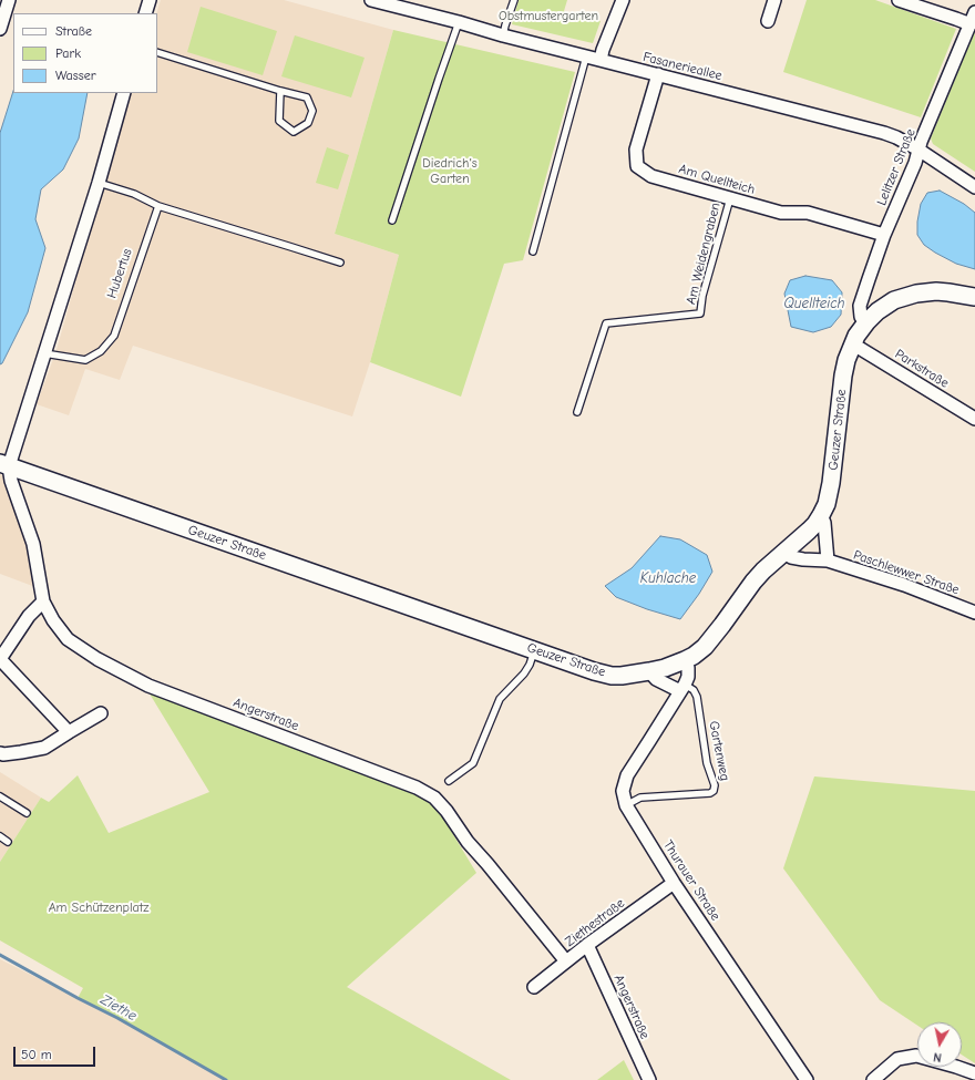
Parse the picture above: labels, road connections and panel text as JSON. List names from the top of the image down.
{
  "streets": {
    "main road": ["Geuzer Straße"],
    "street": [
      "Fasanerieallee",
      "Lelitzer Straße",
      "Am Quellteich",
      "Parkstraße",
      "Paschlewwer Straße",
      "Angerstraße",
      "Thurauer Straße",
      "Ziethestraße"
    ],
    "lane": ["Am Weidengraben", "Hubertus", "Gartenweg"]
  },
  "crossings": [
    ["Fasanerieallee", "Lelitzer Straße"],
    ["Fasanerieallee", "Am Quellteich"],
    ["Lelitzer Straße", "Am Quellteich"],
    ["Lelitzer Straße", "Geuzer Straße"],
    ["Am Quellteich", "Am Weidengraben"],
    ["Parkstraße", "Geuzer Straße"],
    ["Geuzer Straße", "Paschlewwer Straße"],
    ["Geuzer Straße", "Angerstraße"],
    ["Geuzer Straße", "Thurauer Straße"],
    ["Angerstraße", "Ziethestraße"],
    ["Gartenweg", "Thurauer Straße"],
    ["Thurauer Straße", "Ziethestraße"]
  ],
  "water": ["Quellteich", "Kuhlache", "Ziethe"],
  "parks": ["Obstmustergarten", "Diedrich's Garten", "Am Schützenplatz"],
  "legend": ["Straße", "Park", "Wasser"],
  "scale_bar": "50 m",
  "north": "bottom"
}
